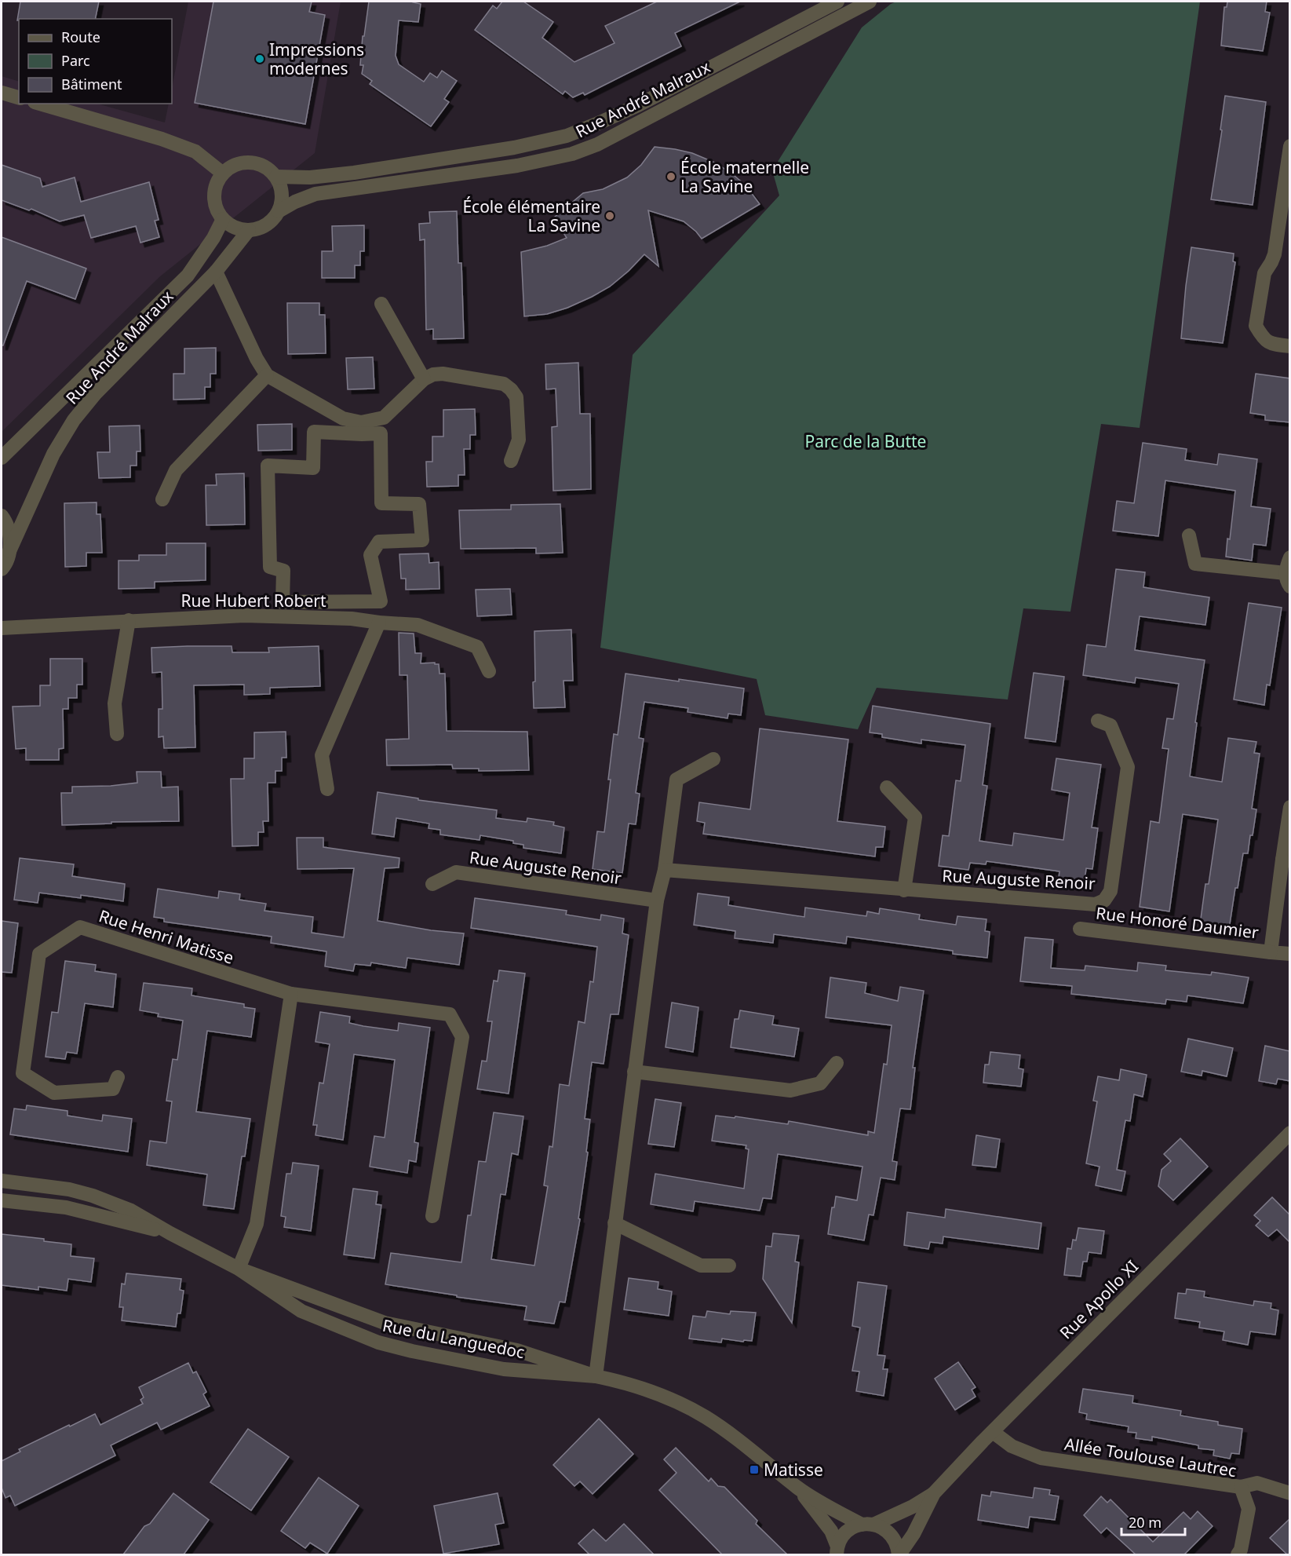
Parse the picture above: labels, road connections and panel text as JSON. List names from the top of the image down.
{
  "streets": {
    "street": [
      "Rue André Malraux",
      "Rue Hubert Robert",
      "Rue Auguste Renoir",
      "Rue Honoré Daumier",
      "Rue Henri Matisse",
      "Rue Apollo XI",
      "Rue du Languedoc",
      "Allée Toulouse Lautrec"
    ]
  },
  "crossings": [
    ["Rue Apollo XI", "Rue du Languedoc"],
    ["Rue Apollo XI", "Allée Toulouse Lautrec"]
  ],
  "parks": ["Parc de la Butte"],
  "places": {
    "other": ["Impressions modernes", "École maternelle La Savine", "École élémentaire La Savine"],
    "transit": ["Matisse"]
  },
  "legend": ["Route", "Parc", "Bâtiment"],
  "scale_bar": "20 m"
}
